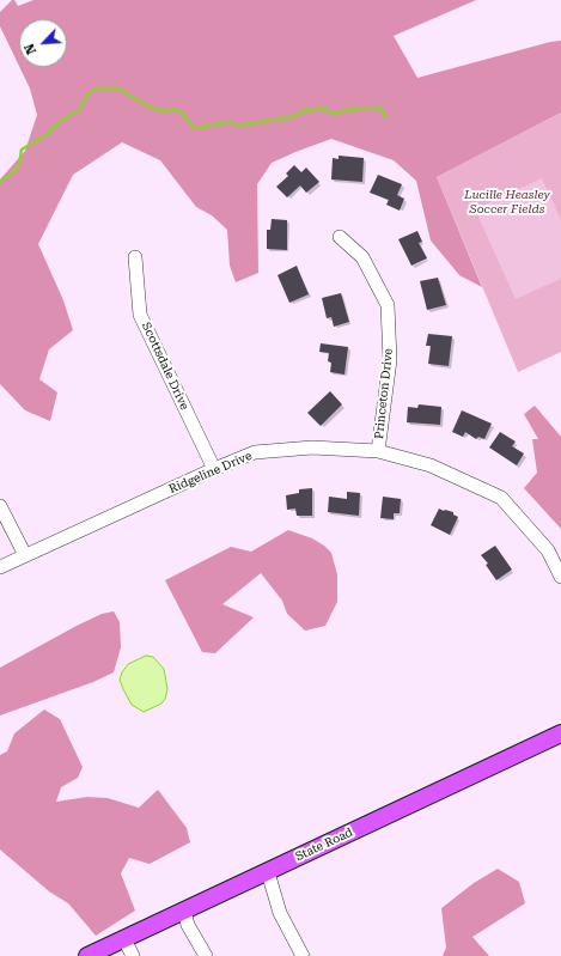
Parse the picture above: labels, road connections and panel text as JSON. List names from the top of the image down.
{
  "streets": {
    "main road": ["State Road"],
    "street": ["Scottsdale Drive", "Princeton Drive", "Ridgeline Drive"]
  },
  "crossings": [
    ["Scottsdale Drive", "Ridgeline Drive"],
    ["Princeton Drive", "Ridgeline Drive"]
  ],
  "parks": ["Lucille Heasley Soccer Fields"],
  "north": "bottom left"
}
